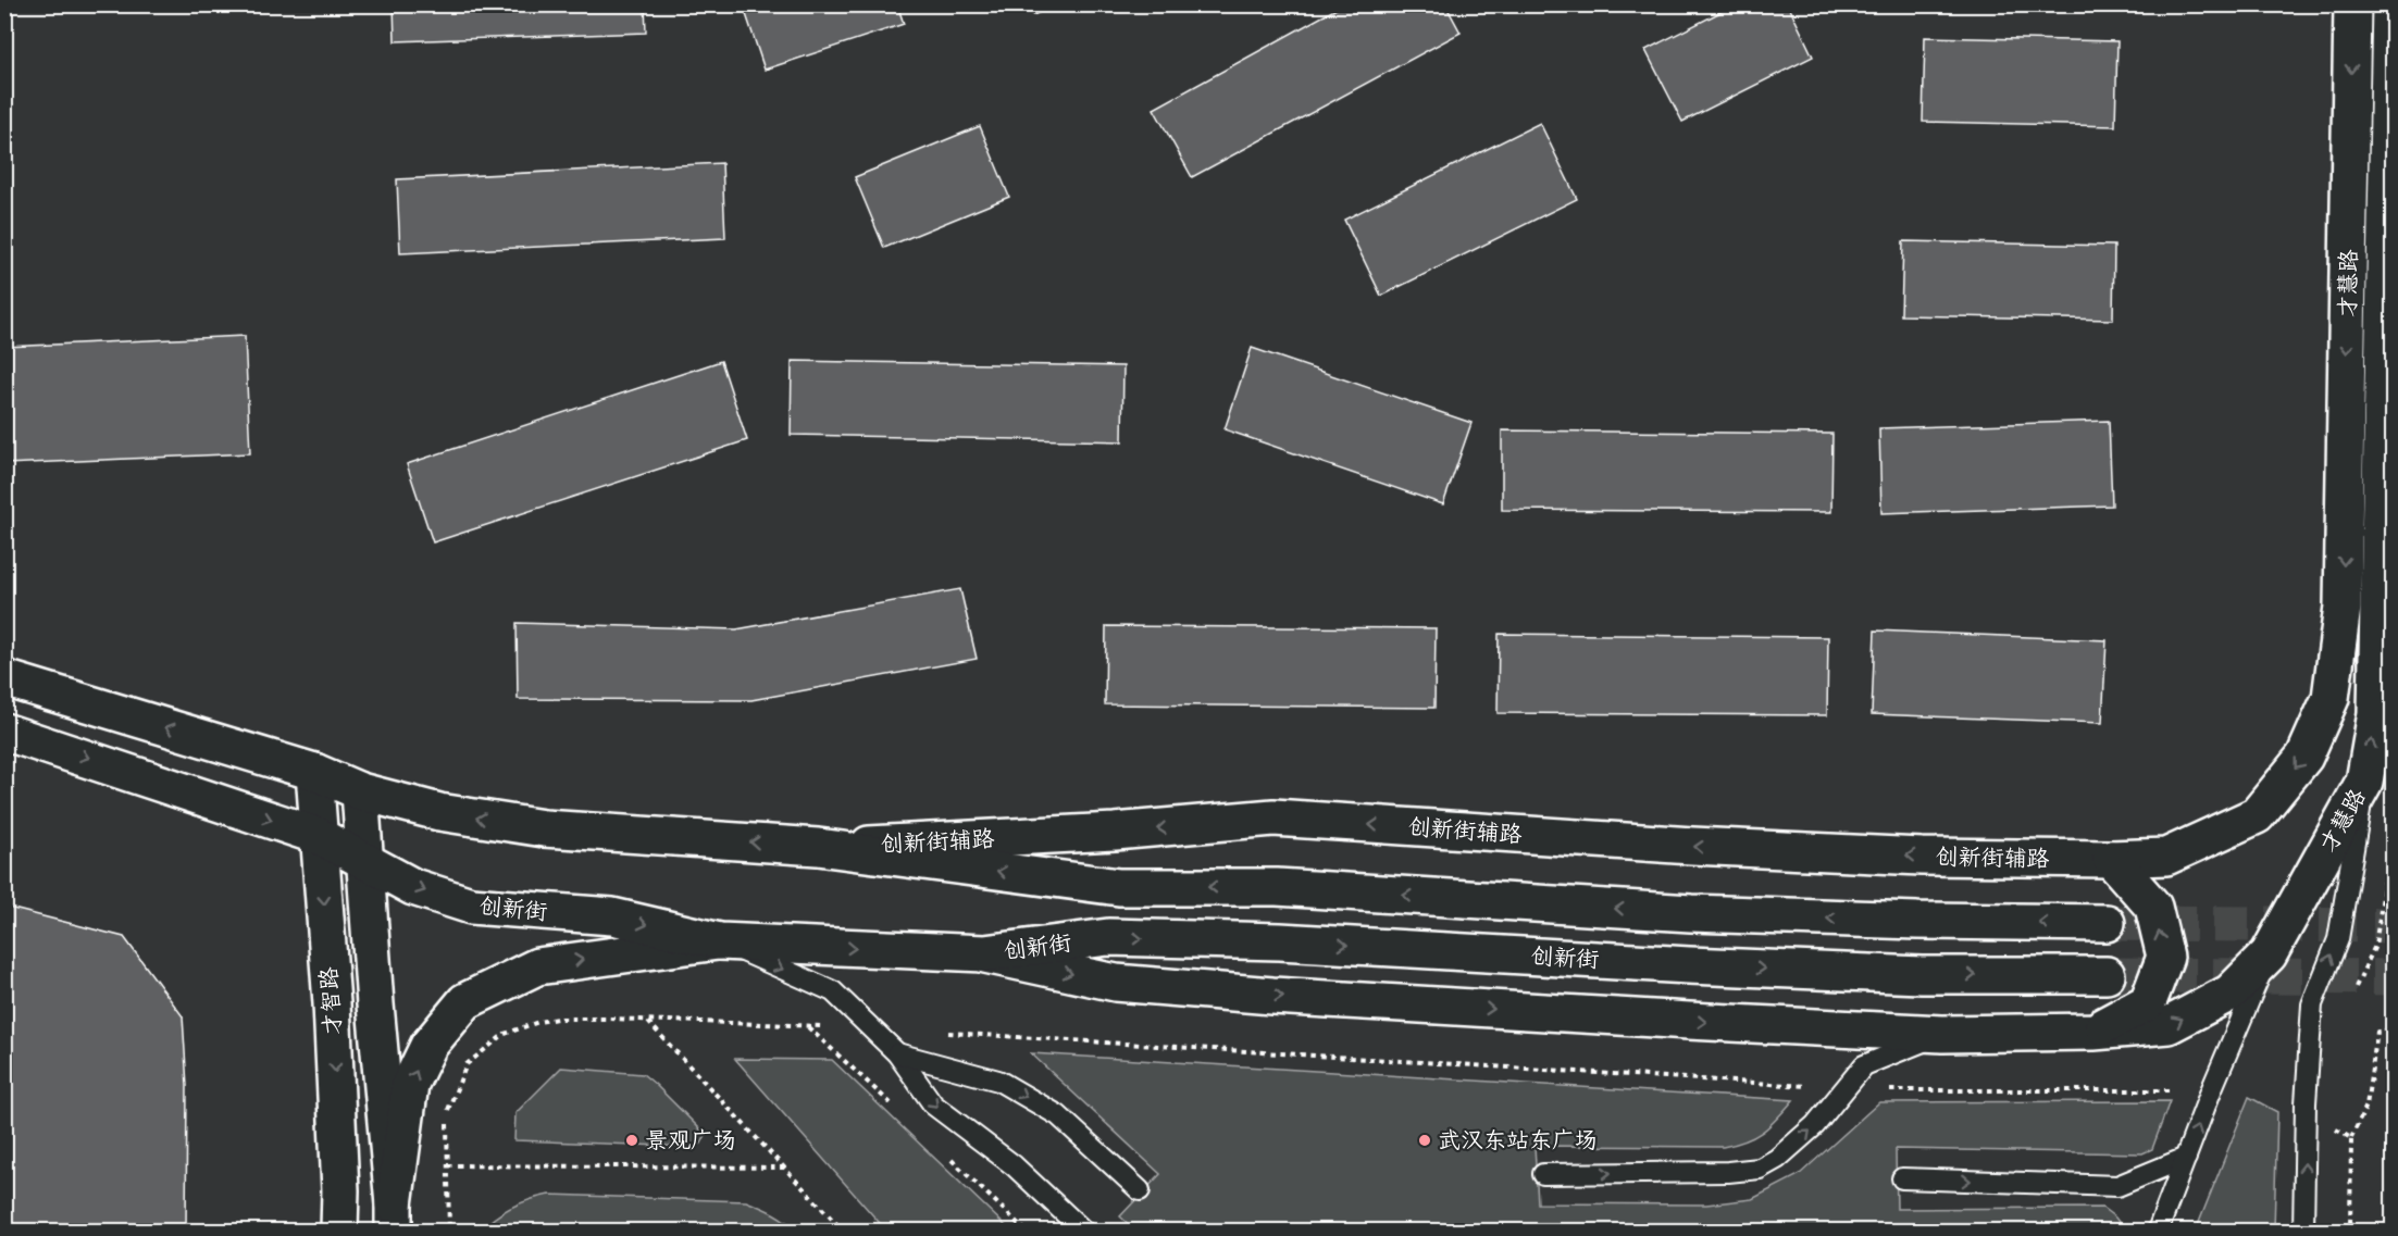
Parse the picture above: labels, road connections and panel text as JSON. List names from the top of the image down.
{
  "streets": {
    "street": [
      "才慧路",
      "创新街辅路",
      "创新街",
      "才智路"
    ]
  },
  "crossings": [
    ["才慧路", "创新街辅路"],
    ["创新街", "才智路"]
  ],
  "places": ["景观广场", "武汉东站东广场"]
}
